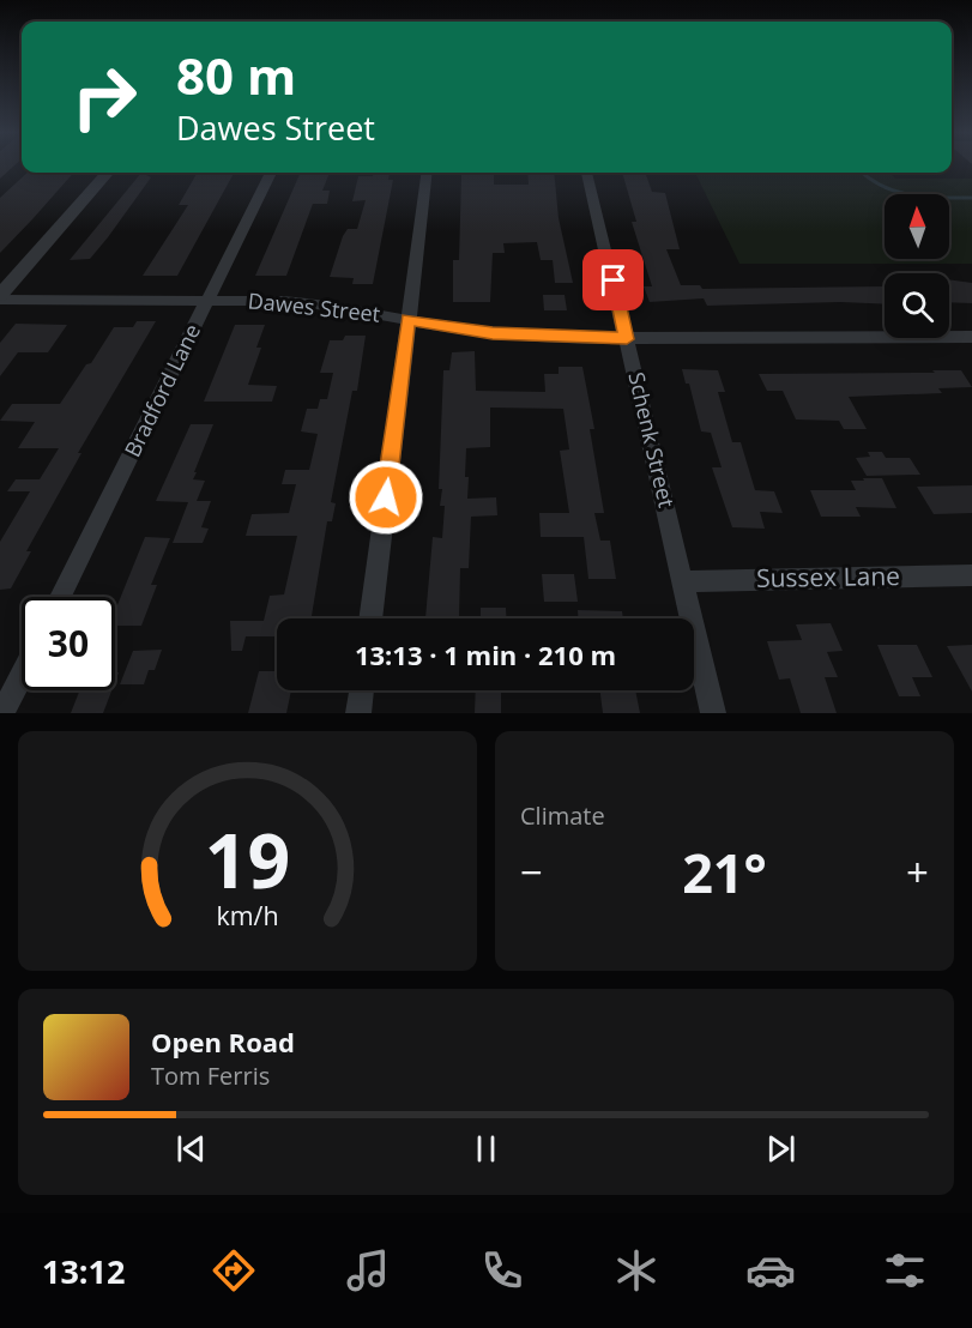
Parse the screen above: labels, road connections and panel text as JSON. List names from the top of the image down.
{
  "streets": {
    "street": [
      "Dawes Street",
      "Bradford Lane",
      "Schenk Street",
      "Sussex Lane"
    ]
  },
  "crossings": [
    ["Dawes Street", "Bradford Lane"],
    ["Dawes Street", "Schenk Street"],
    ["Schenk Street", "Sussex Lane"]
  ],
  "north": "top",
  "page": {
    "turn": ["80 m", "Dawes Street"],
    "limit": "30",
    "trip": "13:13 · 1 min · 210 m",
    "tile": "Climate",
    "heat": ["−", "21°", "+"],
    "song": ["Open Road", "Tom Ferris"],
    "tabs": "13:12",
    "gauge": ["19", "km/h"]
  }
}
